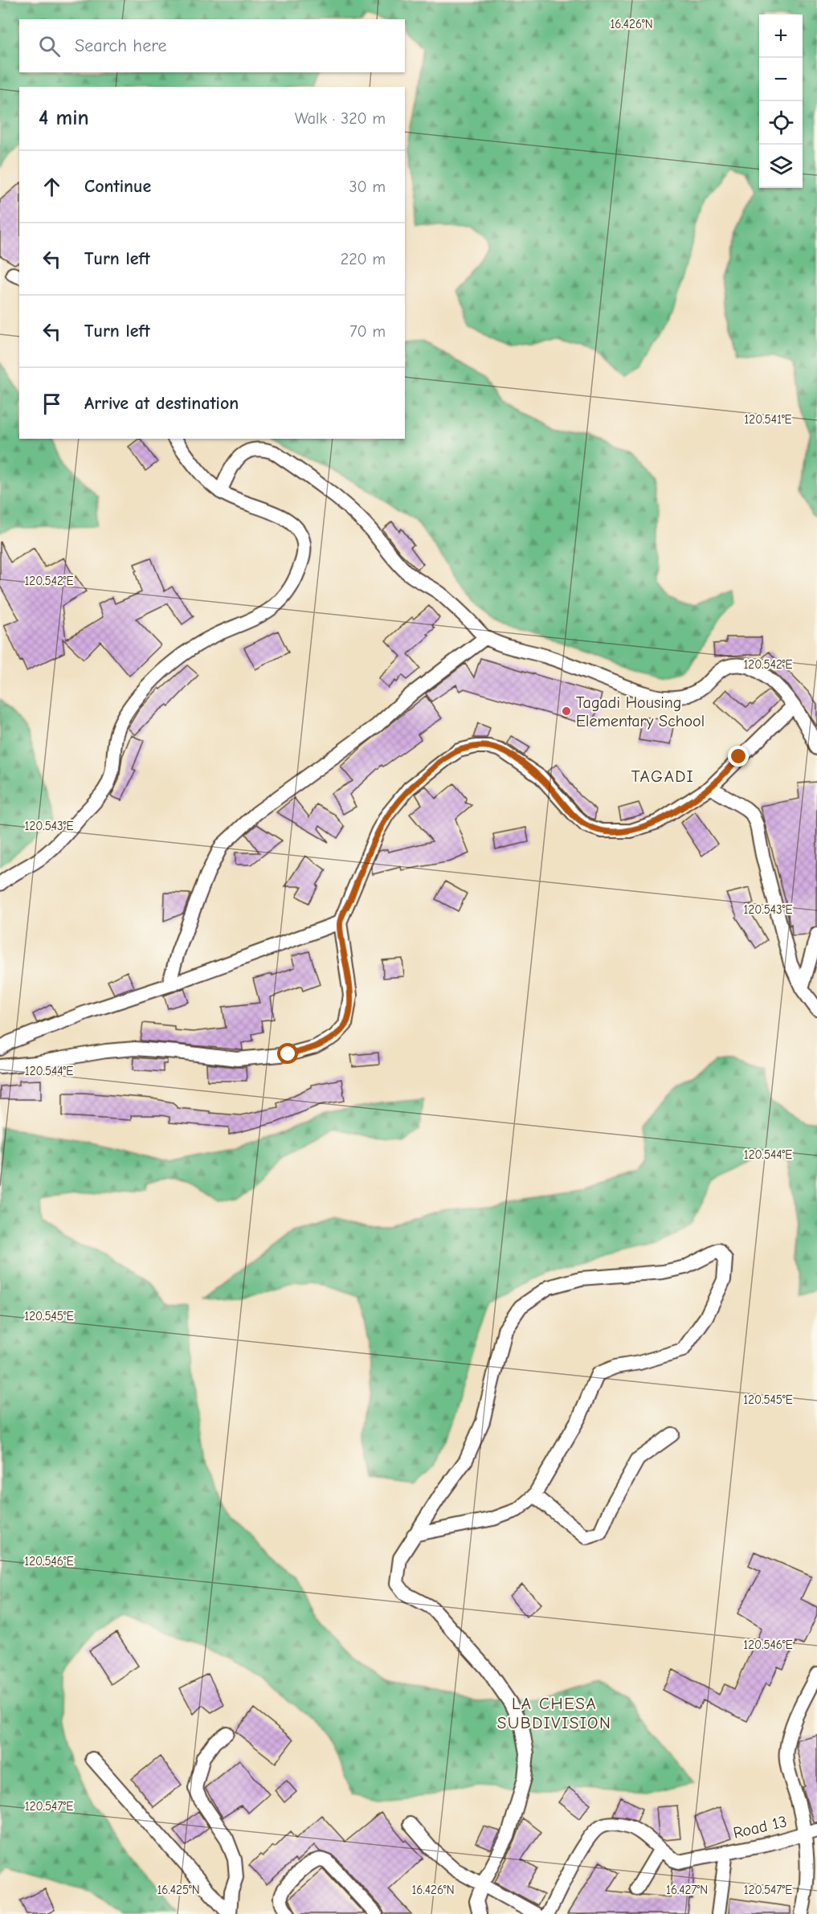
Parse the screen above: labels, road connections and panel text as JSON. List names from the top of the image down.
{
  "streets": {
    "street": ["Road 13"]
  },
  "districts": ["TAGADI", "LA CHESA SUBDIVISION"],
  "places": ["Tagadi Housing Elementary School"],
  "page": {
    "map_buttons": ["+", "−"],
    "search": "Search here",
    "heading": ["4 min", "Walk · 320 m"],
    "list": [
      ["Continue", "30 m"],
      ["Turn left", "220 m"],
      ["Turn left", "70 m"],
      "Arrive at destination"
    ]
  },
  "coordinates": [
    "16.426°N",
    "120.541°E",
    "120.542°E",
    "120.543°E",
    "120.544°E",
    "120.545°E",
    "120.546°E",
    "120.547°E",
    "16.425°N",
    "16.427°N"
  ]
}
